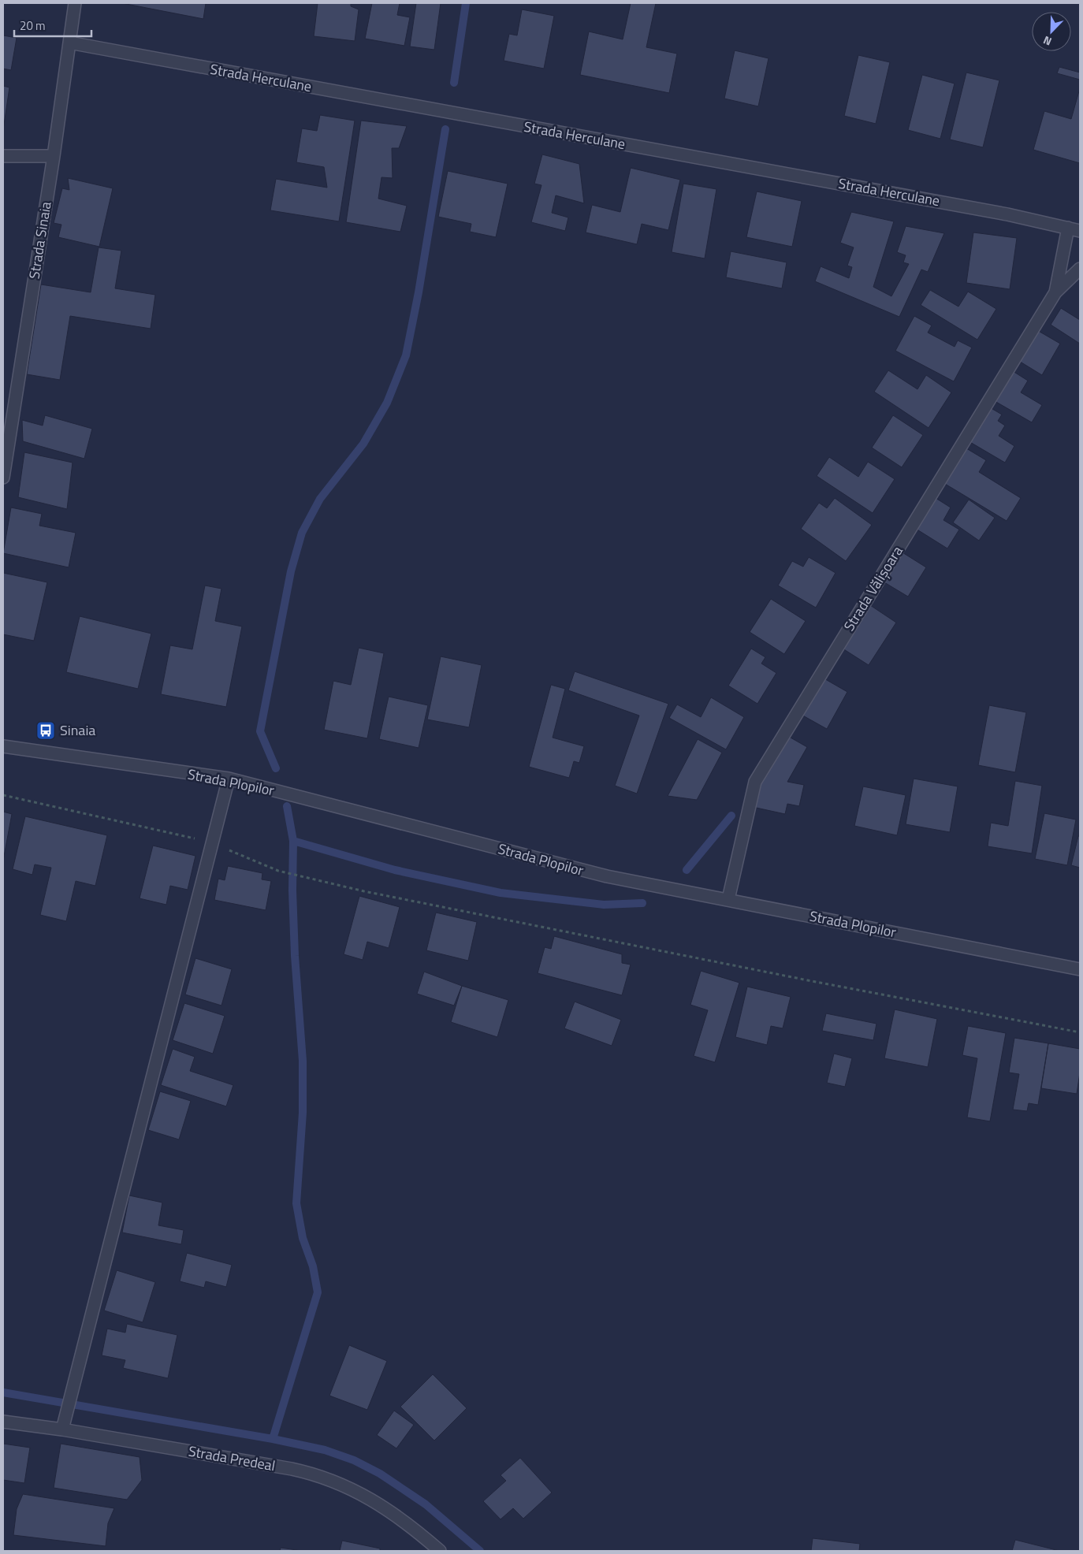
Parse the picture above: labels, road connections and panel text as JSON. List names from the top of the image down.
{
  "streets": {
    "street": [
      "Strada Herculane",
      "Strada Sinaia",
      "Strada Vălișoara",
      "Strada Plopilor",
      "Strada Predeal"
    ]
  },
  "crossings": [
    ["Strada Herculane", "Strada Sinaia"],
    ["Strada Herculane", "Strada Vălișoara"],
    ["Strada Vălișoara", "Strada Plopilor"]
  ],
  "places": {
    "bus stop": ["Sinaia"]
  },
  "scale_bar": "20 m",
  "north": "bottom left"
}
